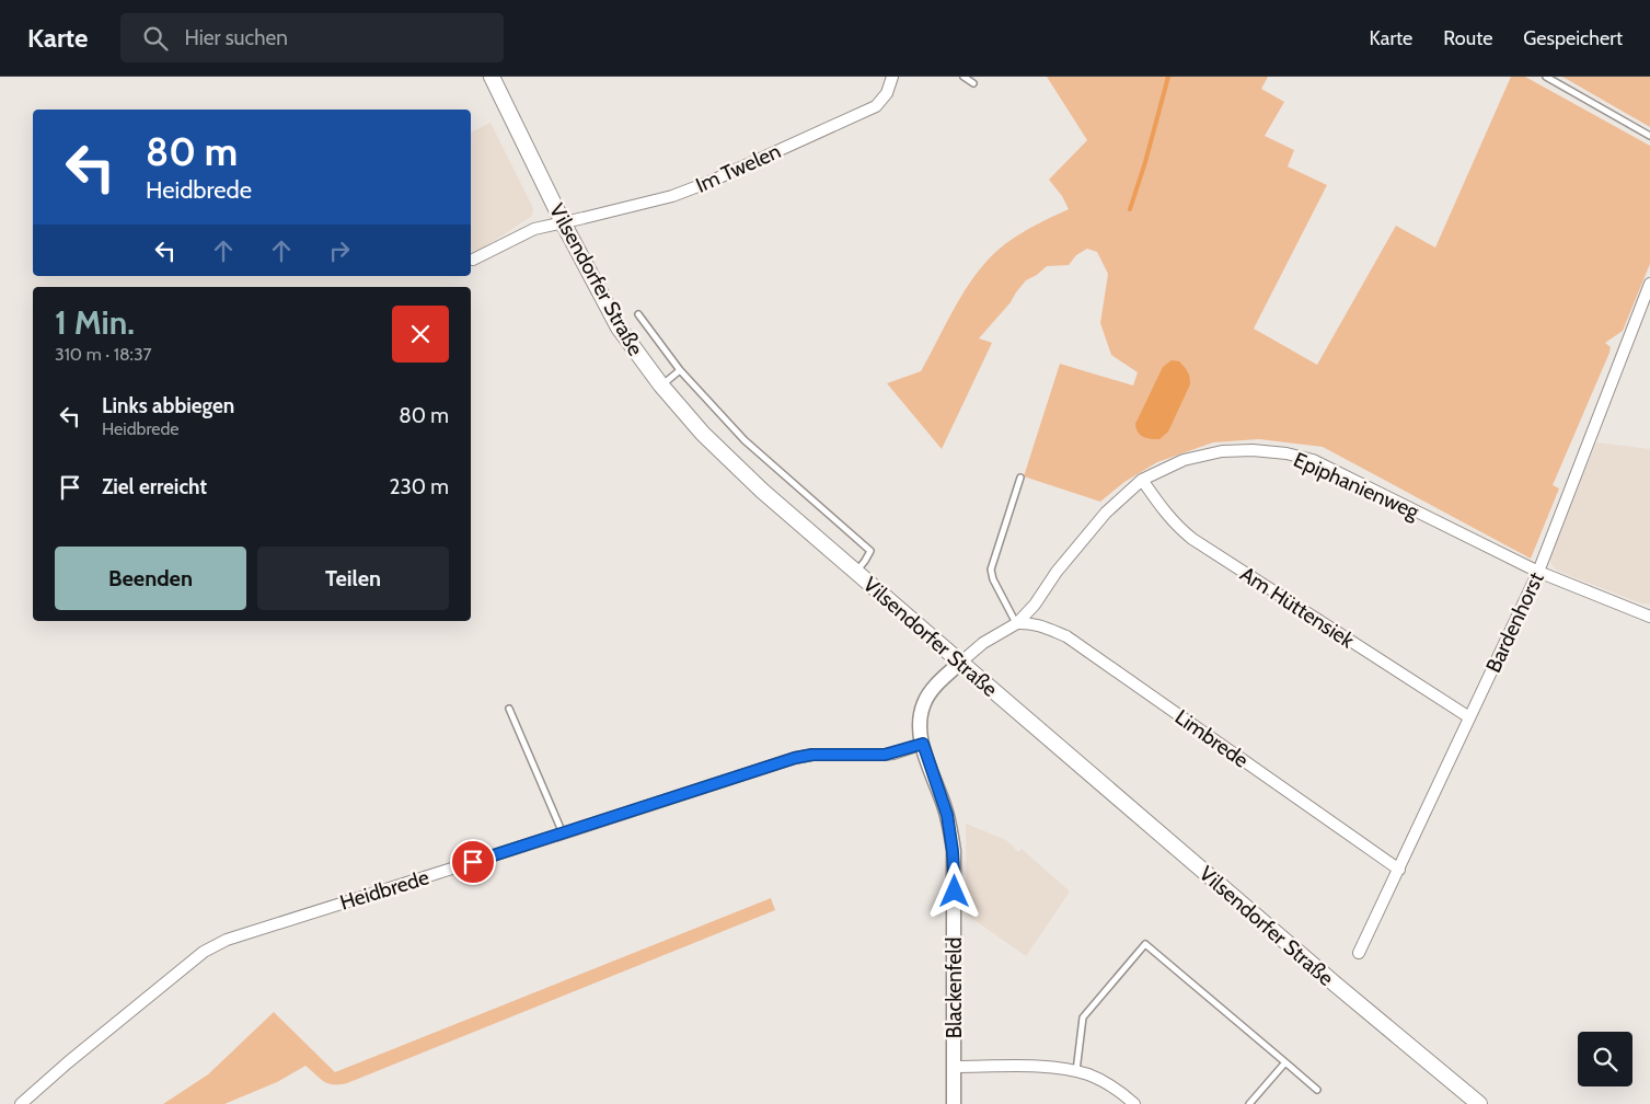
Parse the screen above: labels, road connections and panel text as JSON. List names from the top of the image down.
{
  "streets": {
    "main road": ["Vilsendorfer Straße"],
    "street": [
      "Im Twelen",
      "Epiphanienweg",
      "Am Hüttensiek",
      "Bardenhorst",
      "Limbrede",
      "Heidbrede",
      "Blackenfeld"
    ]
  },
  "crossings": [
    ["Im Twelen", "Vilsendorfer Straße"],
    ["Vilsendorfer Straße", "Epiphanienweg"],
    ["Vilsendorfer Straße", "Blackenfeld"],
    ["Epiphanienweg", "Am Hüttensiek"],
    ["Epiphanienweg", "Bardenhorst"],
    ["Epiphanienweg", "Limbrede"],
    ["Epiphanienweg", "Blackenfeld"],
    ["Am Hüttensiek", "Bardenhorst"],
    ["Bardenhorst", "Limbrede"],
    ["Heidbrede", "Blackenfeld"]
  ],
  "page": {
    "header": "Karte",
    "search": "Hier suchen",
    "nav": ["Karte", "Route", "Gespeichert"],
    "turn": ["80 m", "Heidbrede"],
    "heading": ["1 Min.", "310 m · 18:37"],
    "list": [
      {
        "name": "Links abbiegen",
        "note": "Heidbrede",
        "value": "80 m"
      },
      {
        "name": "Ziel erreicht",
        "value": "230 m"
      }
    ],
    "buttons": ["Beenden", "Teilen"]
  }
}
